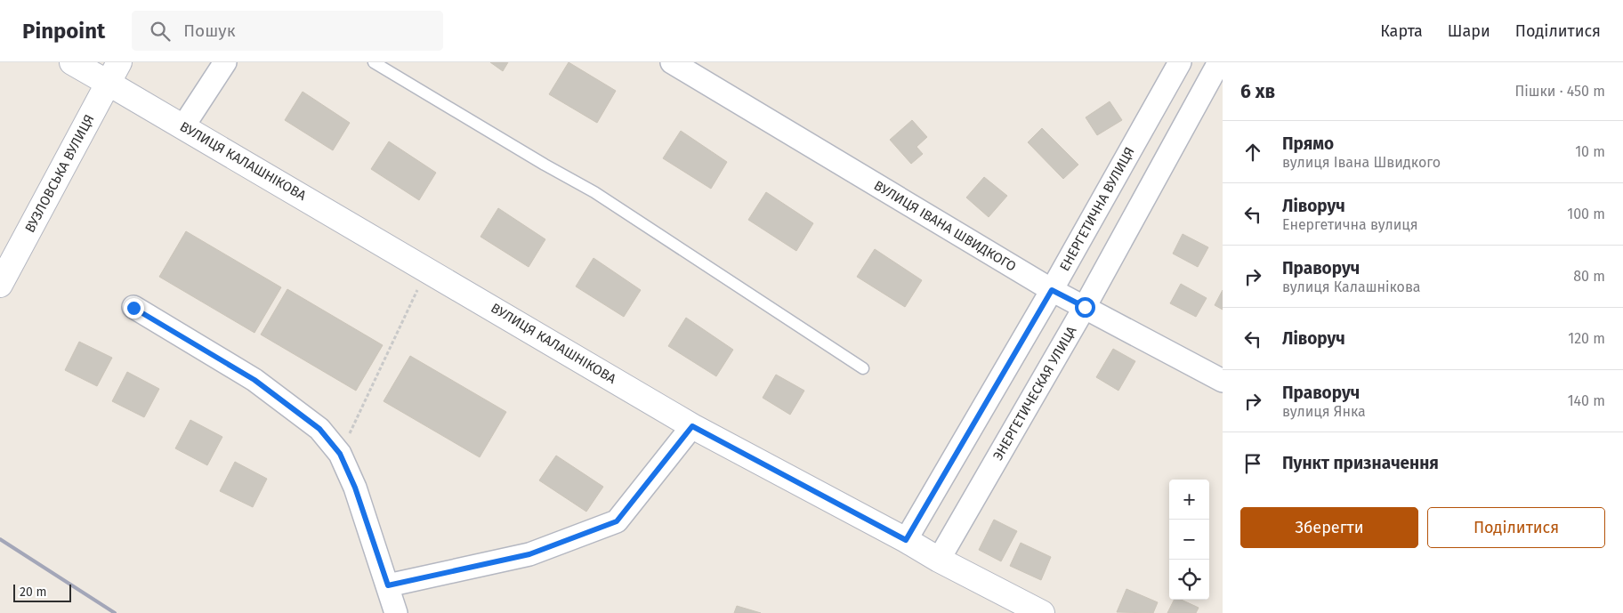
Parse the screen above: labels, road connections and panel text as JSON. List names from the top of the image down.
{
  "streets": {
    "street": [
      "ВУЛИЦЯ КАЛАШНІКОВА",
      "ВУЗЛОВСЬКА ВУЛИЦЯ",
      "ЕНЕРГЕТИЧНА ВУЛИЦЯ",
      "ВУЛИЦЯ ІВАНА ШВИДКОГО",
      "ЭНЕРГЕТИЧЕСКАЯ УЛИЦА"
    ]
  },
  "crossings": [
    ["ВУЛИЦЯ КАЛАШНІКОВА", "ВУЗЛОВСЬКА ВУЛИЦЯ"],
    ["ВУЛИЦЯ КАЛАШНІКОВА", "ЕНЕРГЕТИЧНА ВУЛИЦЯ"],
    ["ВУЛИЦЯ КАЛАШНІКОВА", "ЭНЕРГЕТИЧЕСКАЯ УЛИЦА"],
    ["ЕНЕРГЕТИЧНА ВУЛИЦЯ", "ВУЛИЦЯ ІВАНА ШВИДКОГО"],
    ["ВУЛИЦЯ ІВАНА ШВИДКОГО", "ЭНЕРГЕТИЧЕСКАЯ УЛИЦА"]
  ],
  "scale_bar": "20 m",
  "page": {
    "header": "Pinpoint",
    "search": "Пошук",
    "nav": ["Карта", "Шари", "Поділитися"],
    "heading": ["6 хв", "Пішки · 450 m"],
    "list": [
      ["Прямо", "вулиця Івана Швидкого", "10 m"],
      ["Ліворуч", "Енергетична вулиця", "100 m"],
      ["Праворуч", "вулиця Калашнікова", "80 m"],
      ["Ліворуч", "120 m"],
      ["Праворуч", "вулиця Янка", "140 m"],
      "Пункт призначення"
    ],
    "map_buttons": ["+", "−"],
    "buttons": ["Зберегти", "Поділитися"],
    "scale": "20 m"
  }
}
